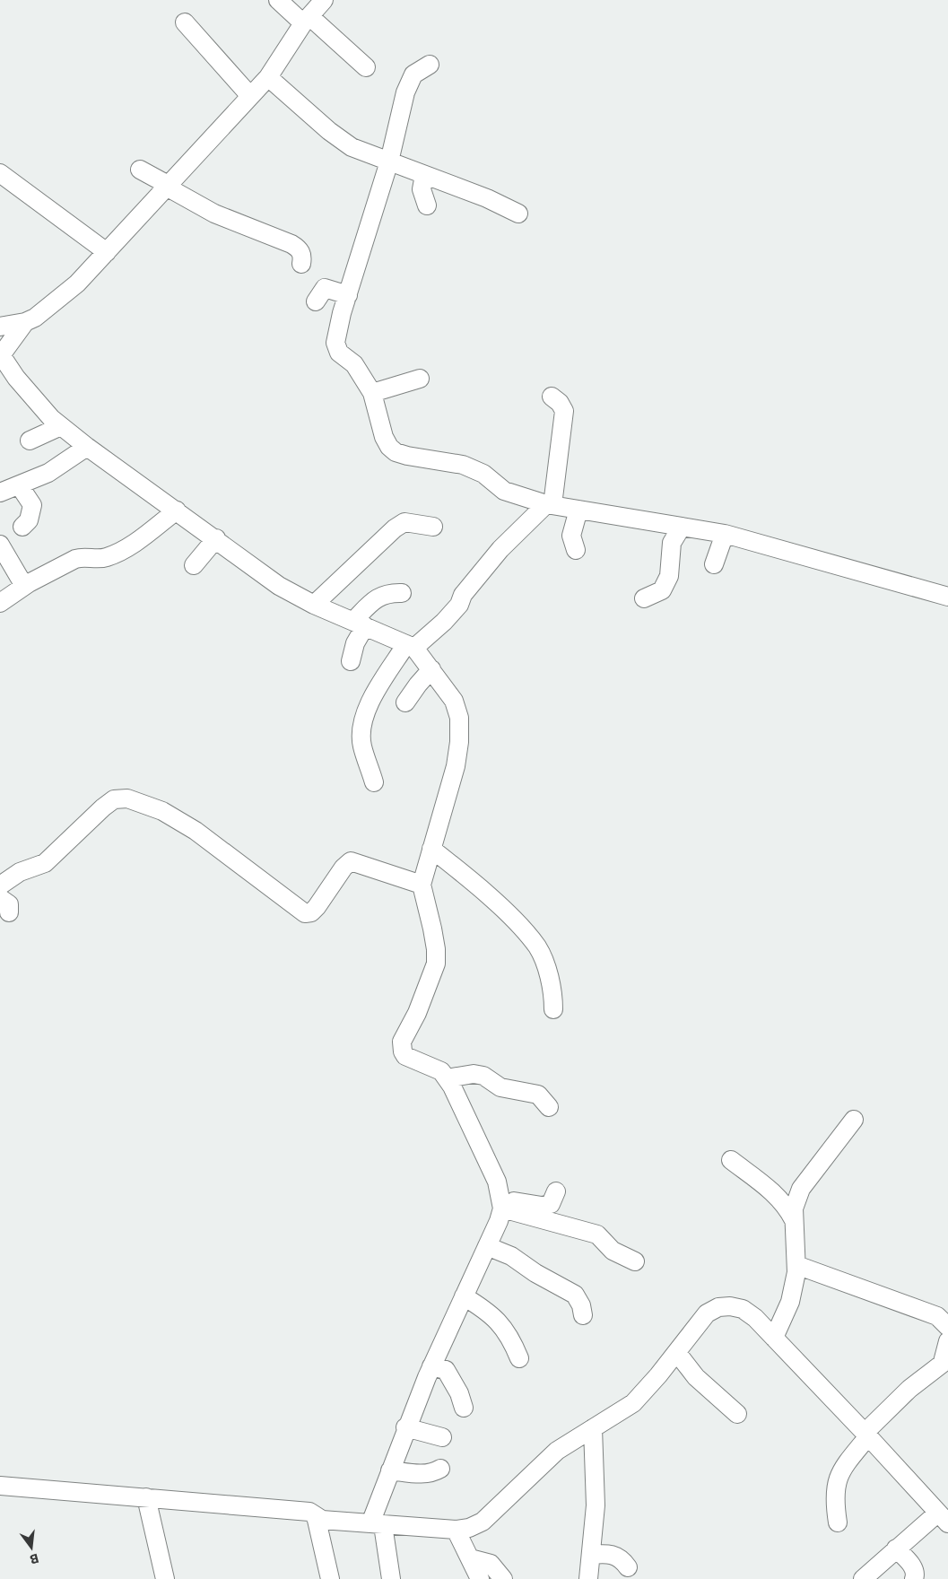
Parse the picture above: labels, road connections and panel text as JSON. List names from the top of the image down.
{
  "north": "bottom"
}
